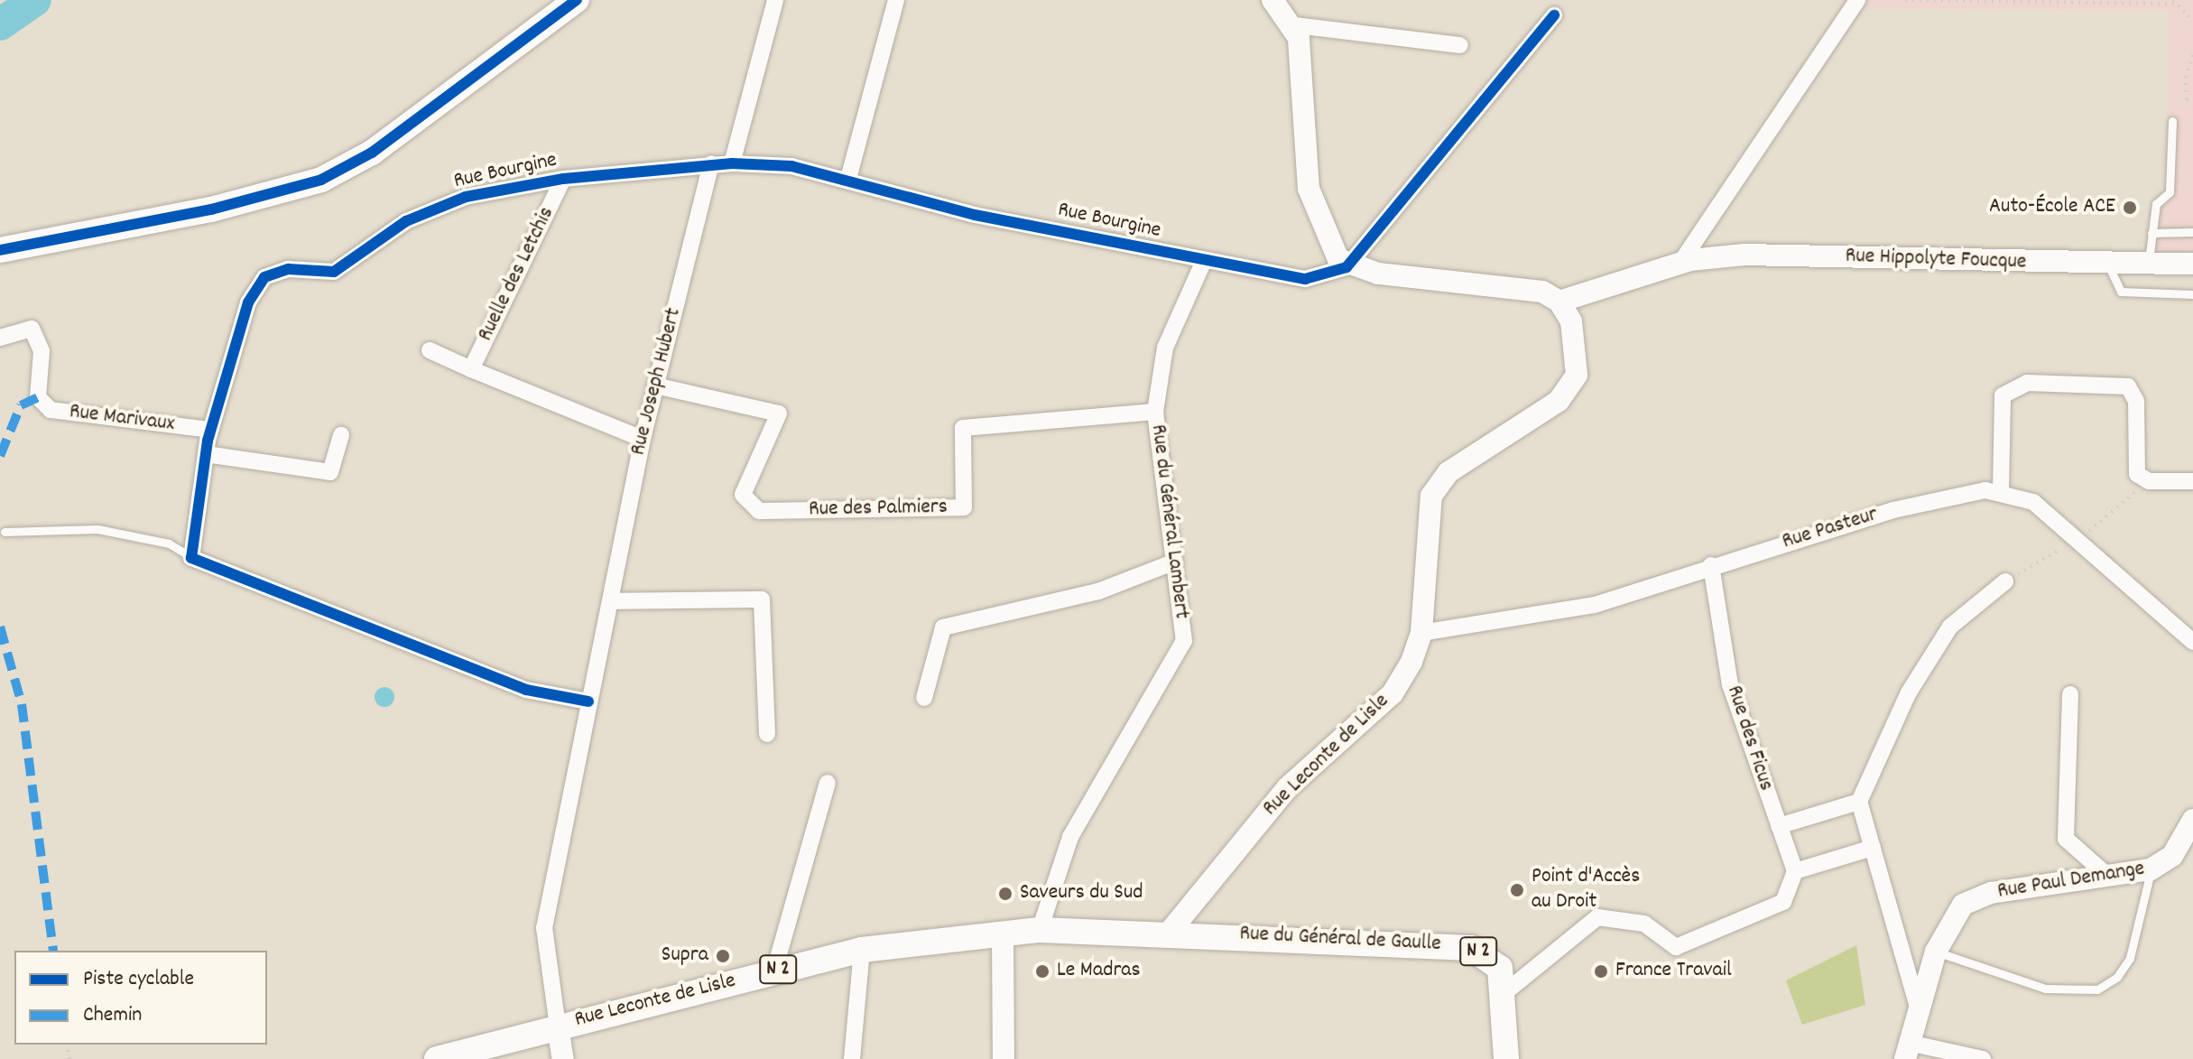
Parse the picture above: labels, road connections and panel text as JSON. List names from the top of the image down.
{
  "streets": {
    "main road": [
      "Rue Hippolyte Foucque",
      "Rue Leconte de Lisle",
      "Rue Paul Demange",
      "Rue du Général de Gaulle",
      "N 2"
    ],
    "street": [
      "Rue Bourgine",
      "Ruelle des Letchis",
      "Rue Joseph Hubert",
      "Rue Marivaux",
      "Rue des Palmiers",
      "Rue du Général Lambert",
      "Rue Pasteur",
      "Rue des Ficus"
    ]
  },
  "crossings": [
    ["Rue Bourgine", "Ruelle des Letchis"],
    ["Rue Bourgine", "Rue Joseph Hubert"],
    ["Rue Bourgine", "Rue Marivaux"],
    ["Rue Bourgine", "Rue du Général Lambert"],
    ["Rue Hippolyte Foucque", "Rue Leconte de Lisle"],
    ["Ruelle des Letchis", "Rue Joseph Hubert"],
    ["Rue Joseph Hubert", "Rue des Palmiers"],
    ["Rue Joseph Hubert", "Rue Leconte de Lisle"],
    ["Rue des Palmiers", "Rue du Général Lambert"],
    ["Rue du Général Lambert", "Rue Leconte de Lisle"],
    ["Rue Pasteur", "Rue des Ficus"],
    ["Rue Pasteur", "Rue Leconte de Lisle"],
    ["Rue Leconte de Lisle", "Rue du Général de Gaulle"]
  ],
  "places": [
    "Auto-École ACE",
    "Point d'Accès au Droit",
    "Saveurs du Sud",
    "Supra",
    "Le Madras",
    "France Travail"
  ],
  "legend": ["Piste cyclable", "Chemin"]
}
